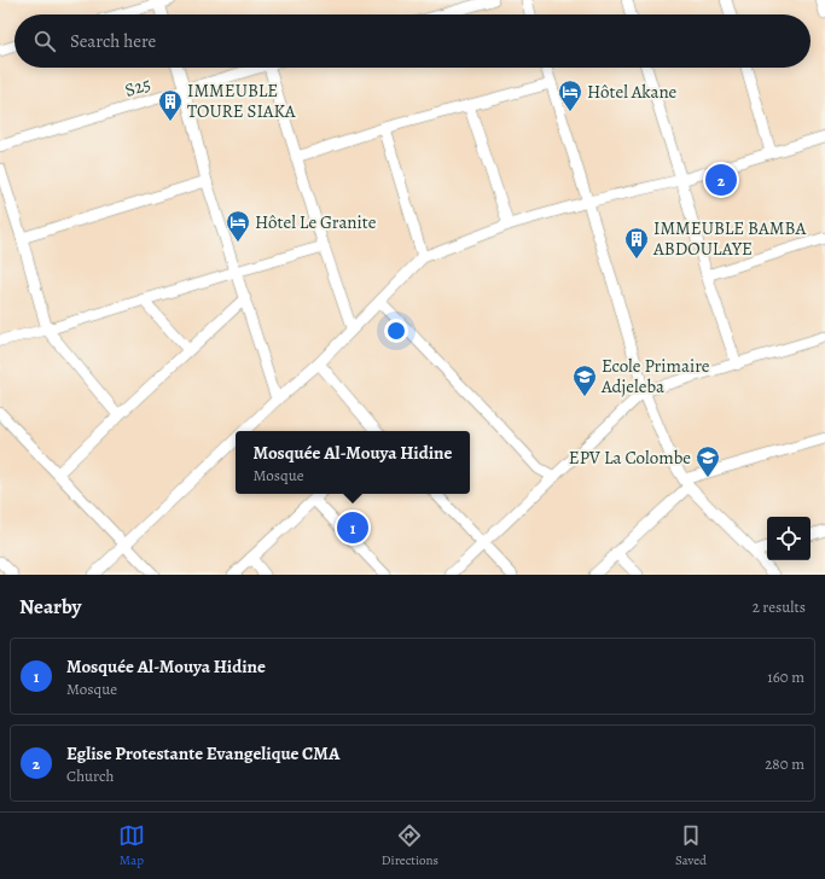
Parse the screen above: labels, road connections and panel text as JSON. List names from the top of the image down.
{
  "streets": {
    "street": ["S25"]
  },
  "places": {
    "hotel": ["Hôtel Akane", "Hôtel Le Granite"],
    "building": ["IMMEUBLE TOURE SIAKA", "IMMEUBLE BAMBA ABDOULAYE"],
    "school or university": ["Ecole Primaire Adjeleba", "EPV La Colombe"]
  },
  "page": {
    "search": "Search here",
    "pins": ["2", "1"],
    "popup": ["Mosquée Al-Mouya Hidine", "Mosque"],
    "heading": ["Nearby", "2 results"],
    "list": [
      {
        "mark": "1",
        "name": "Mosquée Al-Mouya Hidine",
        "note": "Mosque",
        "value": "160 m"
      },
      {
        "mark": "2",
        "name": "Eglise Protestante Evangelique CMA",
        "note": "Church",
        "value": "280 m"
      }
    ],
    "nav": ["Map", "Directions", "Saved"]
  }
}
